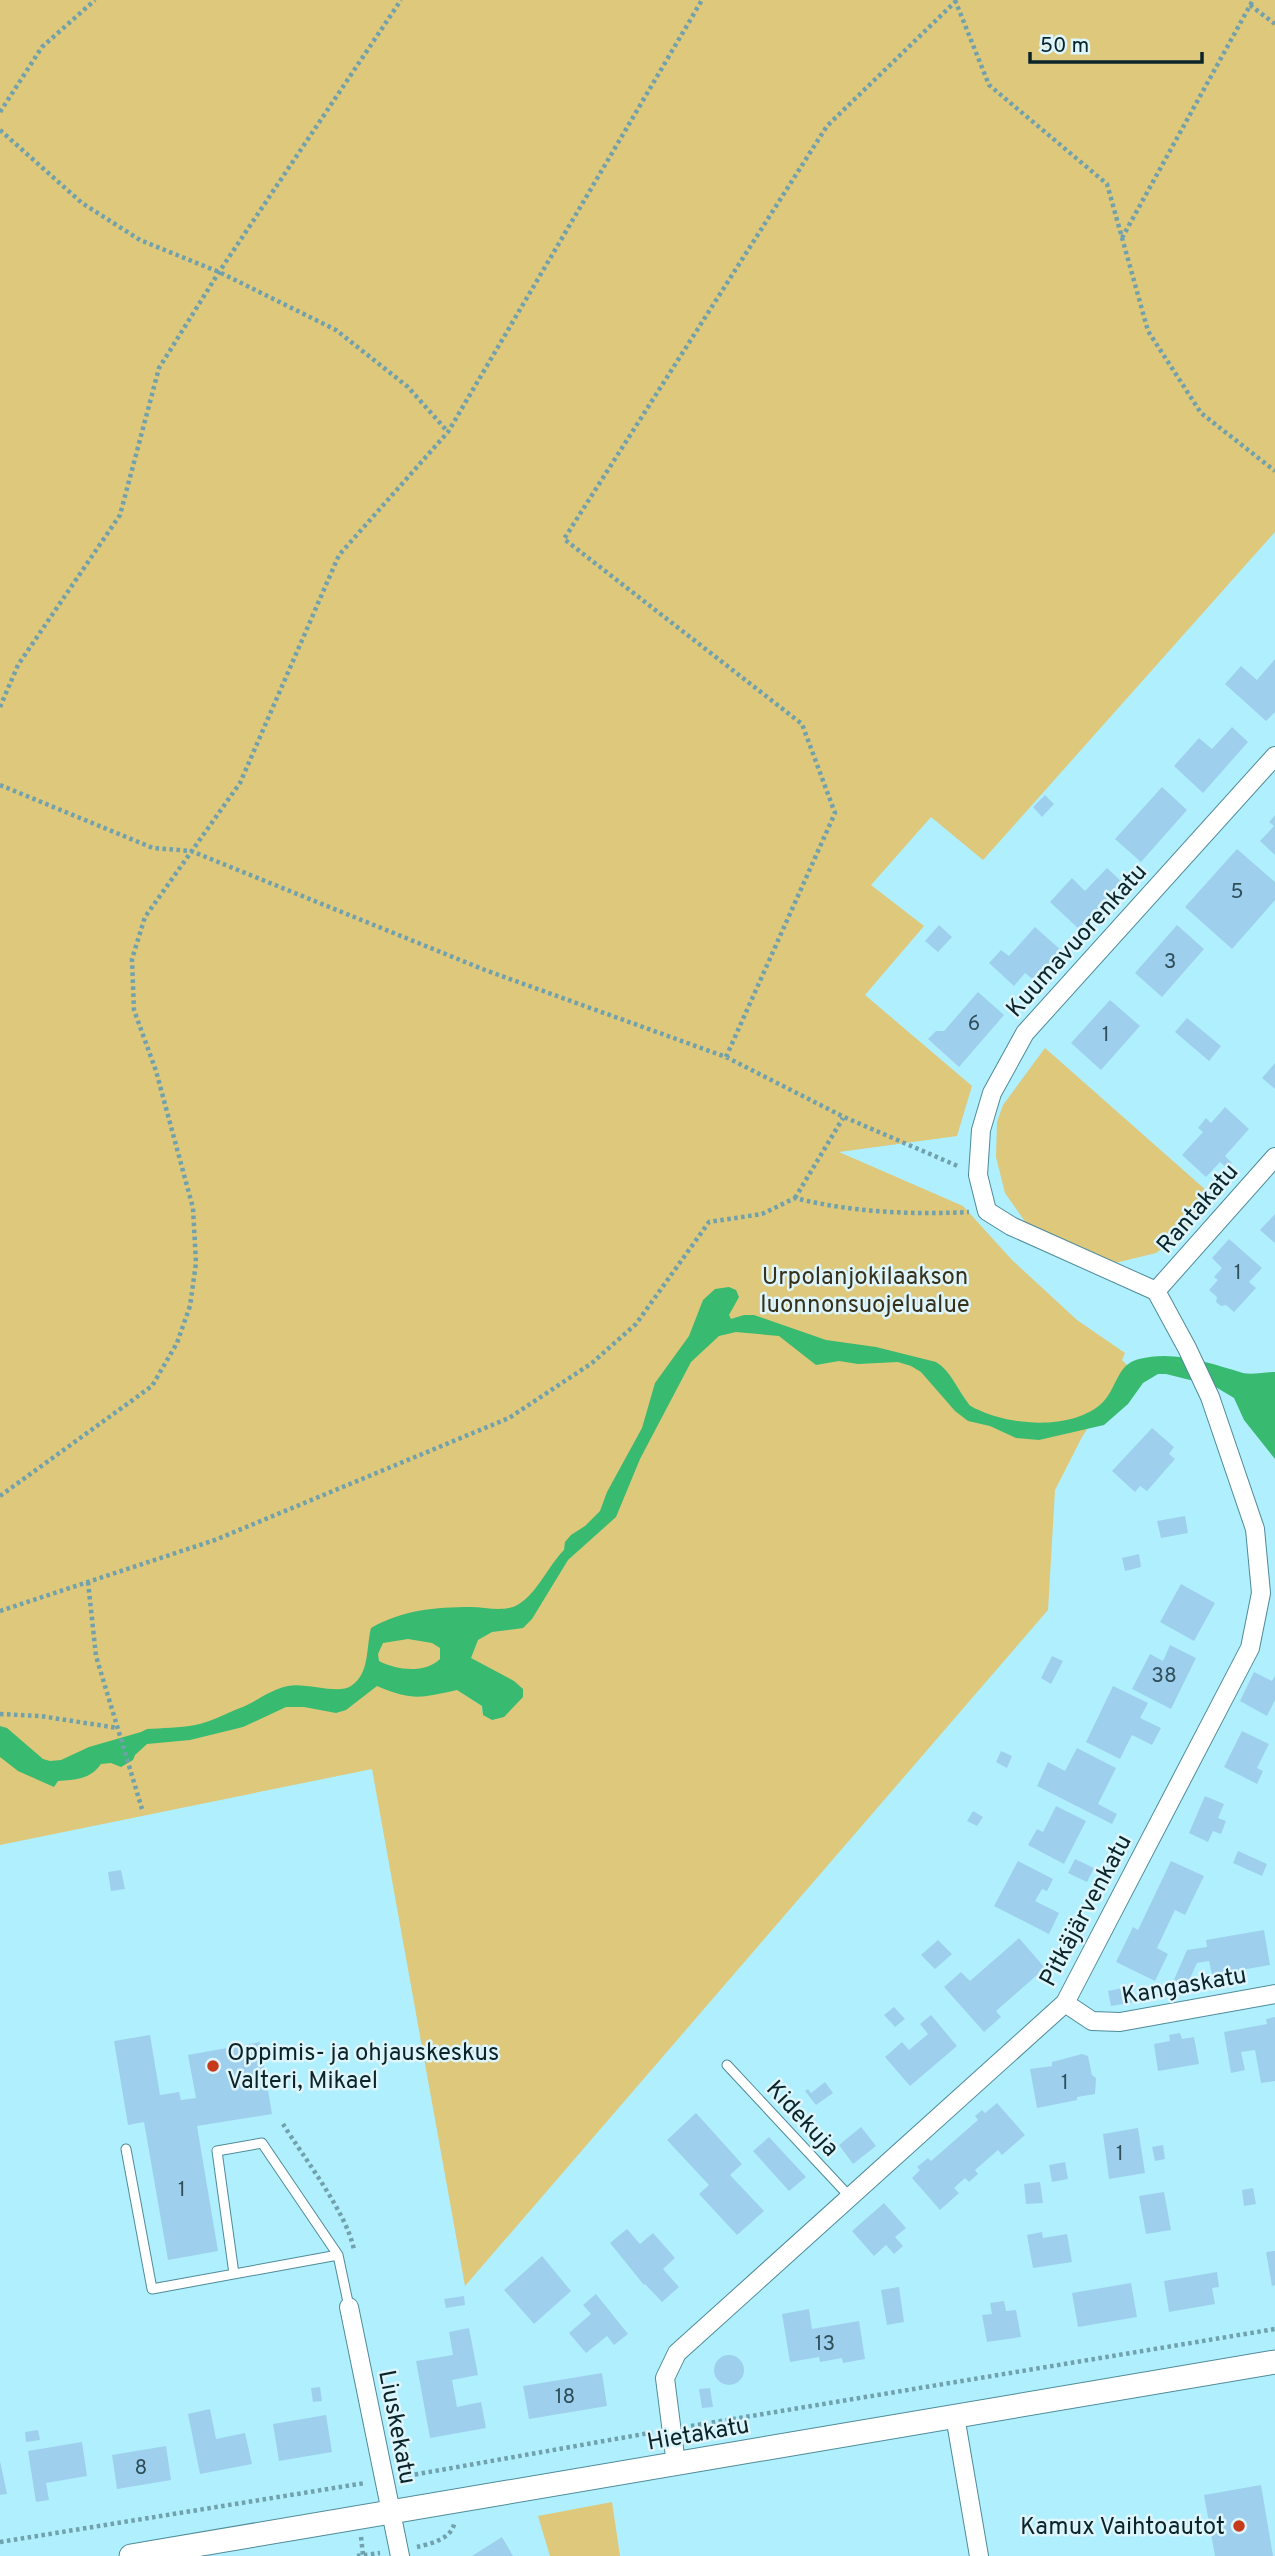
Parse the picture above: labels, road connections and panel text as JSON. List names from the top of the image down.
{
  "streets": {
    "street": [
      "Kuumavuorenkatu",
      "Rantakatu",
      "Pitkäjärvenkatu",
      "Kangaskatu",
      "Liuskekatu",
      "Hietakatu"
    ],
    "lane": ["Kidekuja"]
  },
  "crossings": [
    ["Rantakatu", "Pitkäjärvenkatu"],
    ["Pitkäjärvenkatu", "Kangaskatu"],
    ["Pitkäjärvenkatu", "Kidekuja"],
    ["Pitkäjärvenkatu", "Hietakatu"],
    ["Liuskekatu", "Hietakatu"]
  ],
  "parks": ["Urpolanjokilaakson luonnonsuojelualue"],
  "places": ["Oppimis- ja ohjauskeskus Valteri, Mikael", "Kamux Vaihtoautot"],
  "house_numbers": [
    "5",
    "3",
    "6",
    "1",
    "1",
    "38",
    "1",
    "1",
    "1",
    "13",
    "18",
    "8"
  ],
  "scale_bar": "50 m"
}
